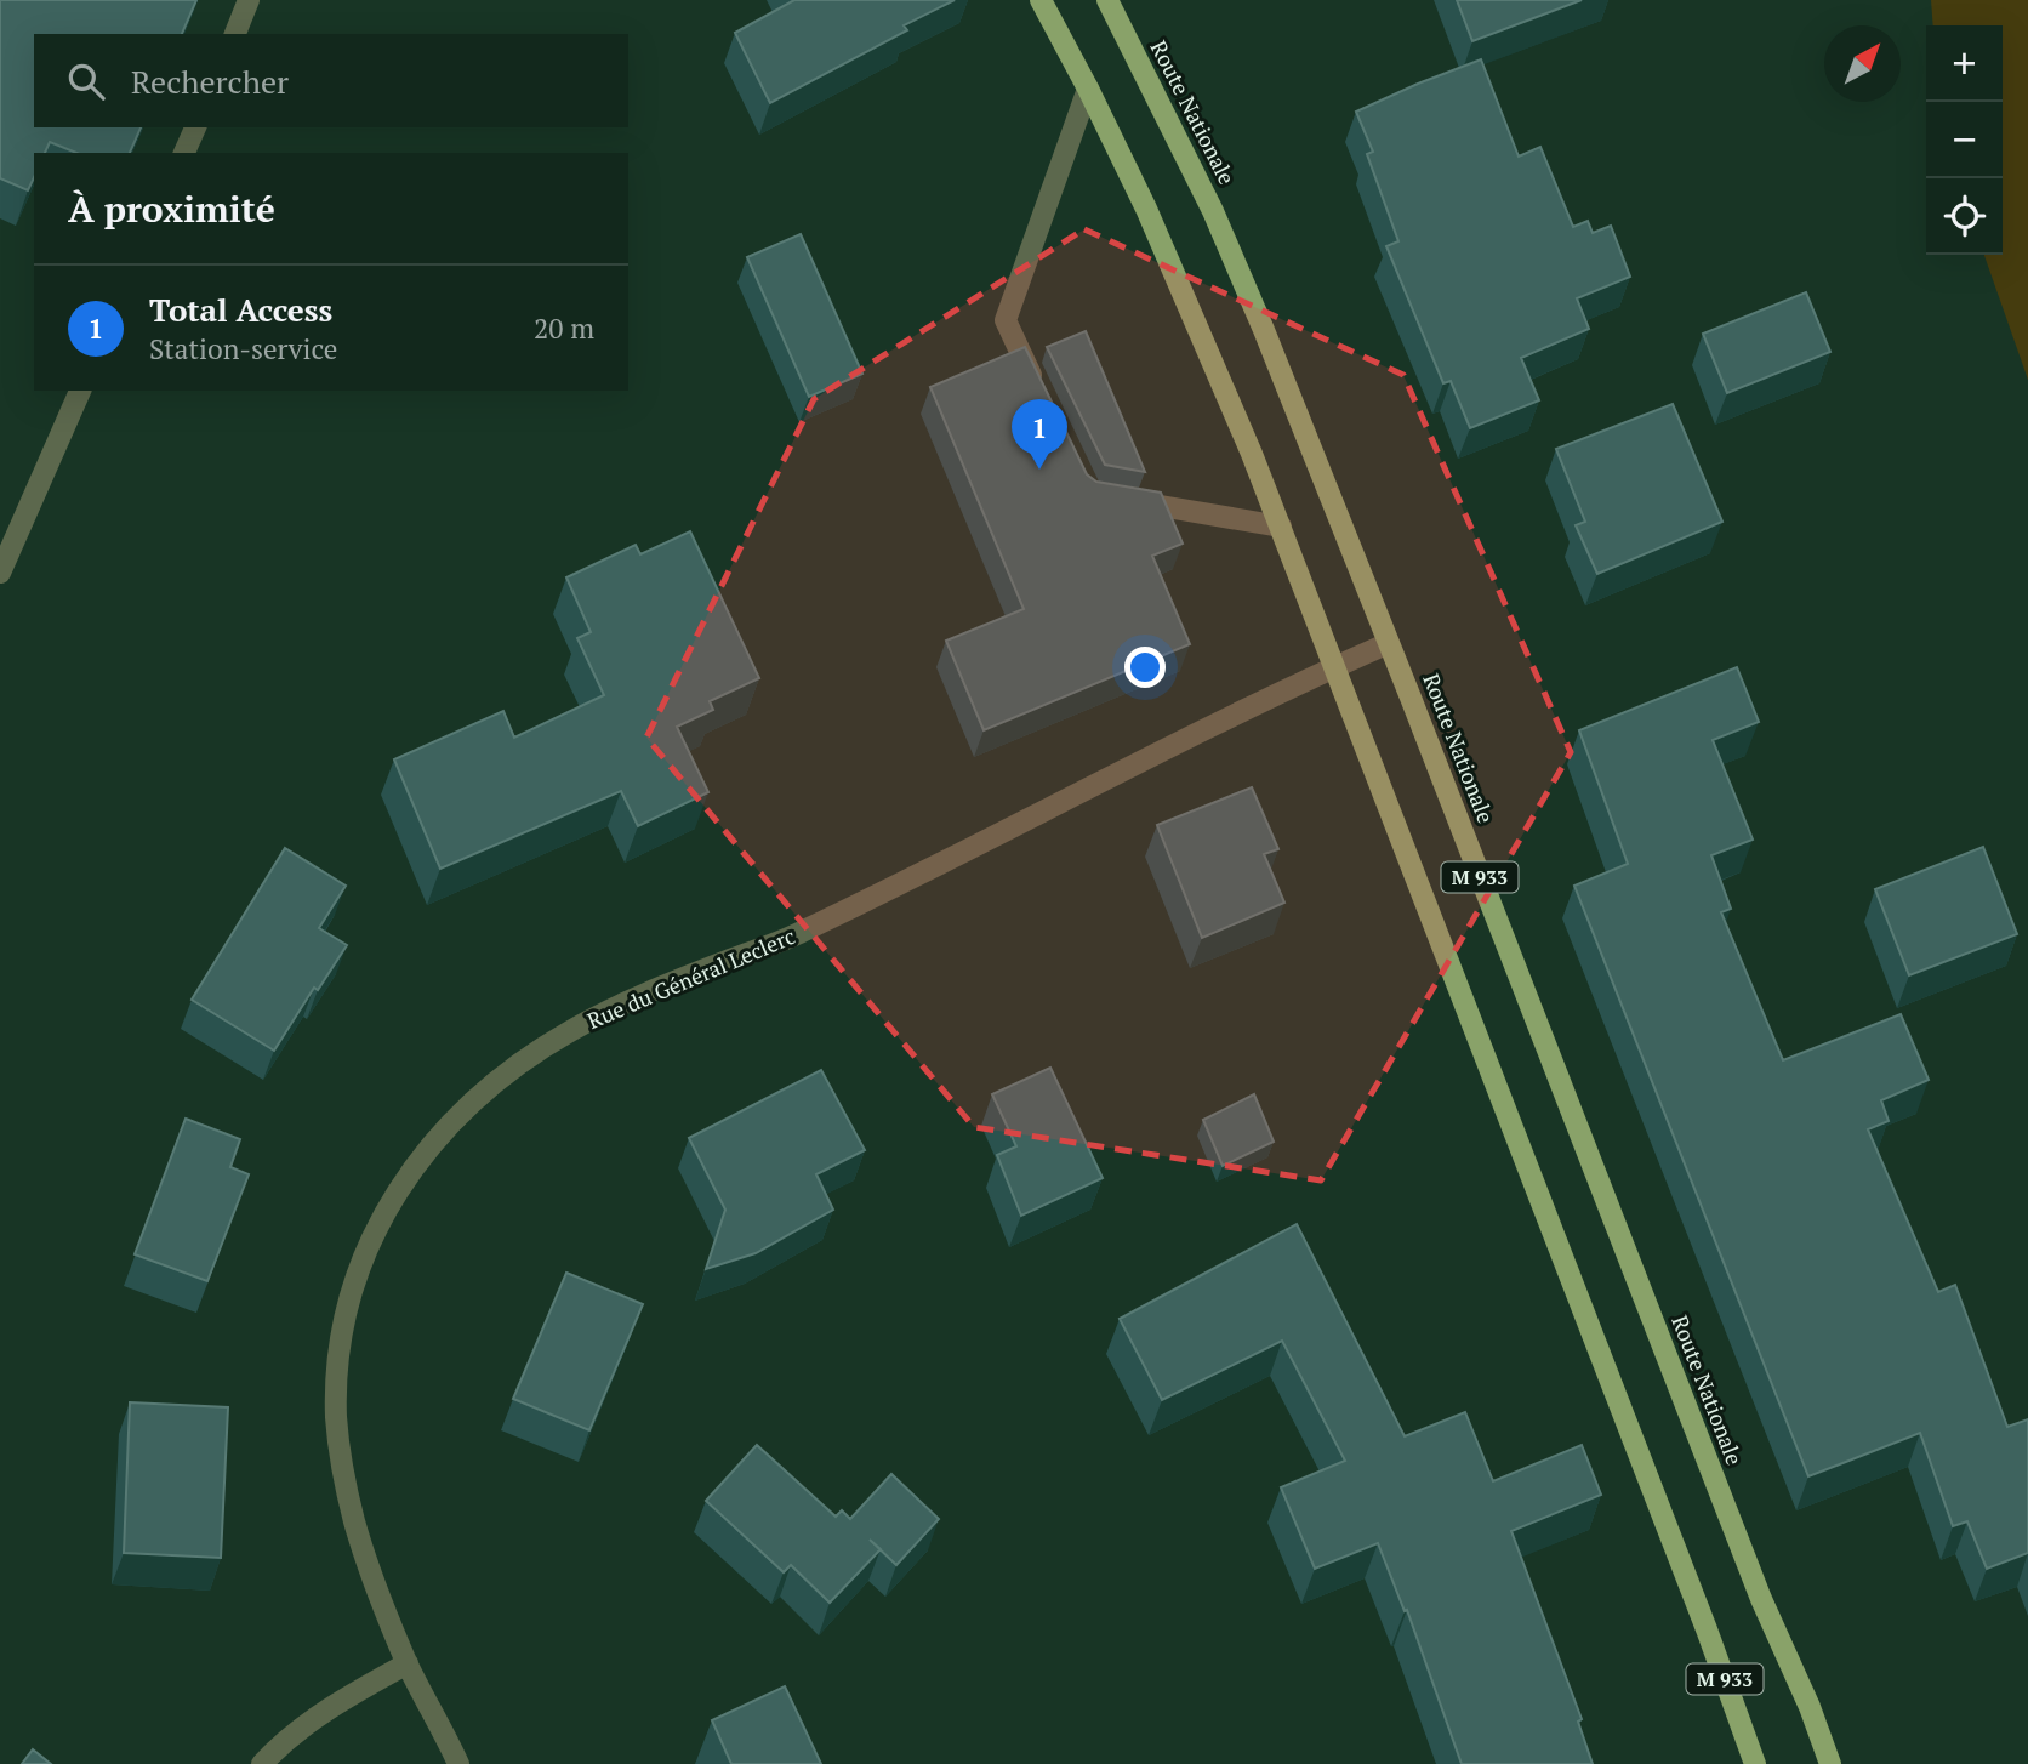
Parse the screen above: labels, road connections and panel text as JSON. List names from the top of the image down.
{
  "streets": {
    "main road": ["Route Nationale", "M 933"],
    "street": ["Rue du Général Leclerc"]
  },
  "crossings": [
    ["Route Nationale", "Rue du Général Leclerc"],
    ["M 933", "Rue du Général Leclerc"]
  ],
  "north": "top right",
  "page": {
    "map_buttons": ["+", "−"],
    "search": "Rechercher",
    "heading": "À proximité",
    "list": [
      {
        "mark": "1",
        "name": "Total Access",
        "note": "Station-service",
        "value": "20 m"
      }
    ],
    "pins": "1"
  }
}
